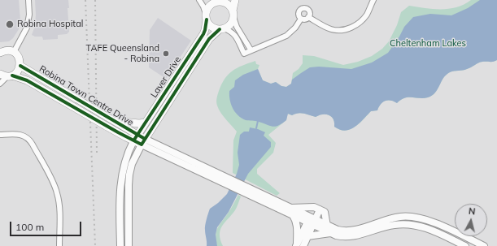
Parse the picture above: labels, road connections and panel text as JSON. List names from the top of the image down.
{
  "streets": {
    "main road": ["Laver Drive", "Robina Town Centre Drive"]
  },
  "crossings": [
    ["Laver Drive", "Robina Town Centre Drive"]
  ],
  "parks": ["Cheltenham Lakes"],
  "places": ["Robina Hospital", "TAFE Queensland - Robina"],
  "scale_bar": "100 m",
  "north": "top"
}
